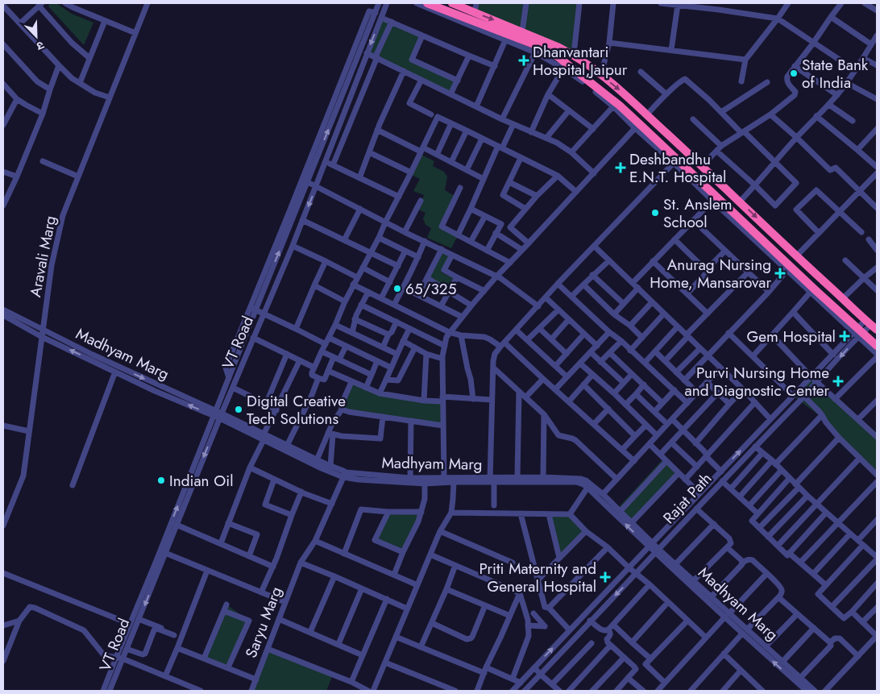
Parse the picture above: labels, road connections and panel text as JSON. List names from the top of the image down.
{
  "streets": {
    "street": [
      "Aravali Marg",
      "VT Road",
      "Madhyam Marg",
      "Rajat Path",
      "Saryu Marg"
    ]
  },
  "crossings": [
    ["Aravali Marg", "Madhyam Marg"],
    ["VT Road", "Madhyam Marg"],
    ["Madhyam Marg", "Rajat Path"],
    ["Madhyam Marg", "Saryu Marg"]
  ],
  "places": {
    "health": [
      "Dhanvantari Hospital,Jaipur",
      "Deshbandhu E.N.T. Hospital",
      "Anurag Nursing Home, Mansarovar",
      "Gem Hospital",
      "Purvi Nursing Home and Diagnostic Center",
      "Priti Maternity and General Hospital"
    ],
    "other": [
      "State Bank of India",
      "St. Anslem School",
      "65/325",
      "Digital Creative Tech Solutions",
      "Indian Oil"
    ]
  },
  "north": "bottom right"
}
